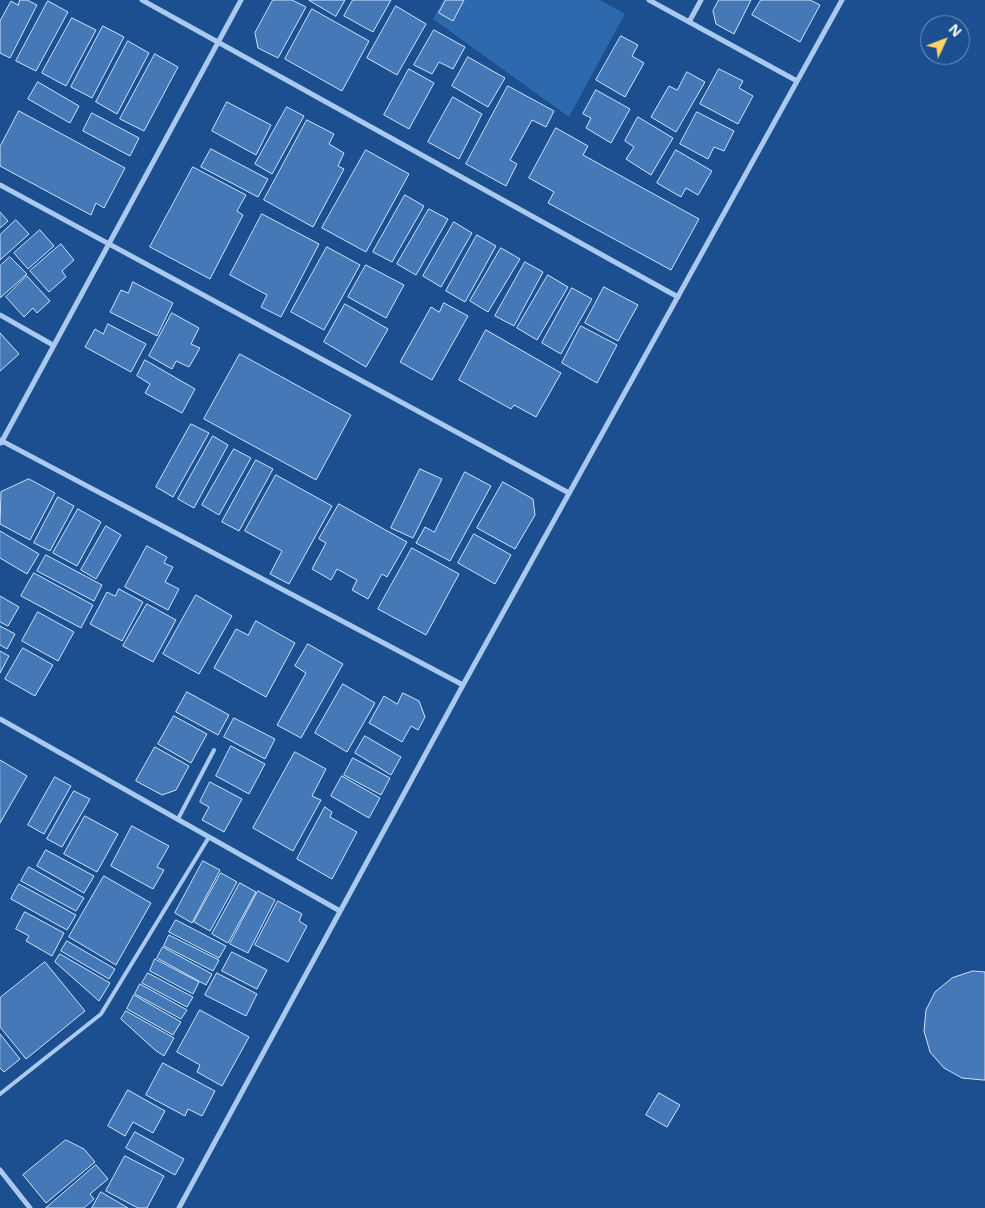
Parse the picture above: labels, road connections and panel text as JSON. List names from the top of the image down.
{
  "north": "top right"
}
